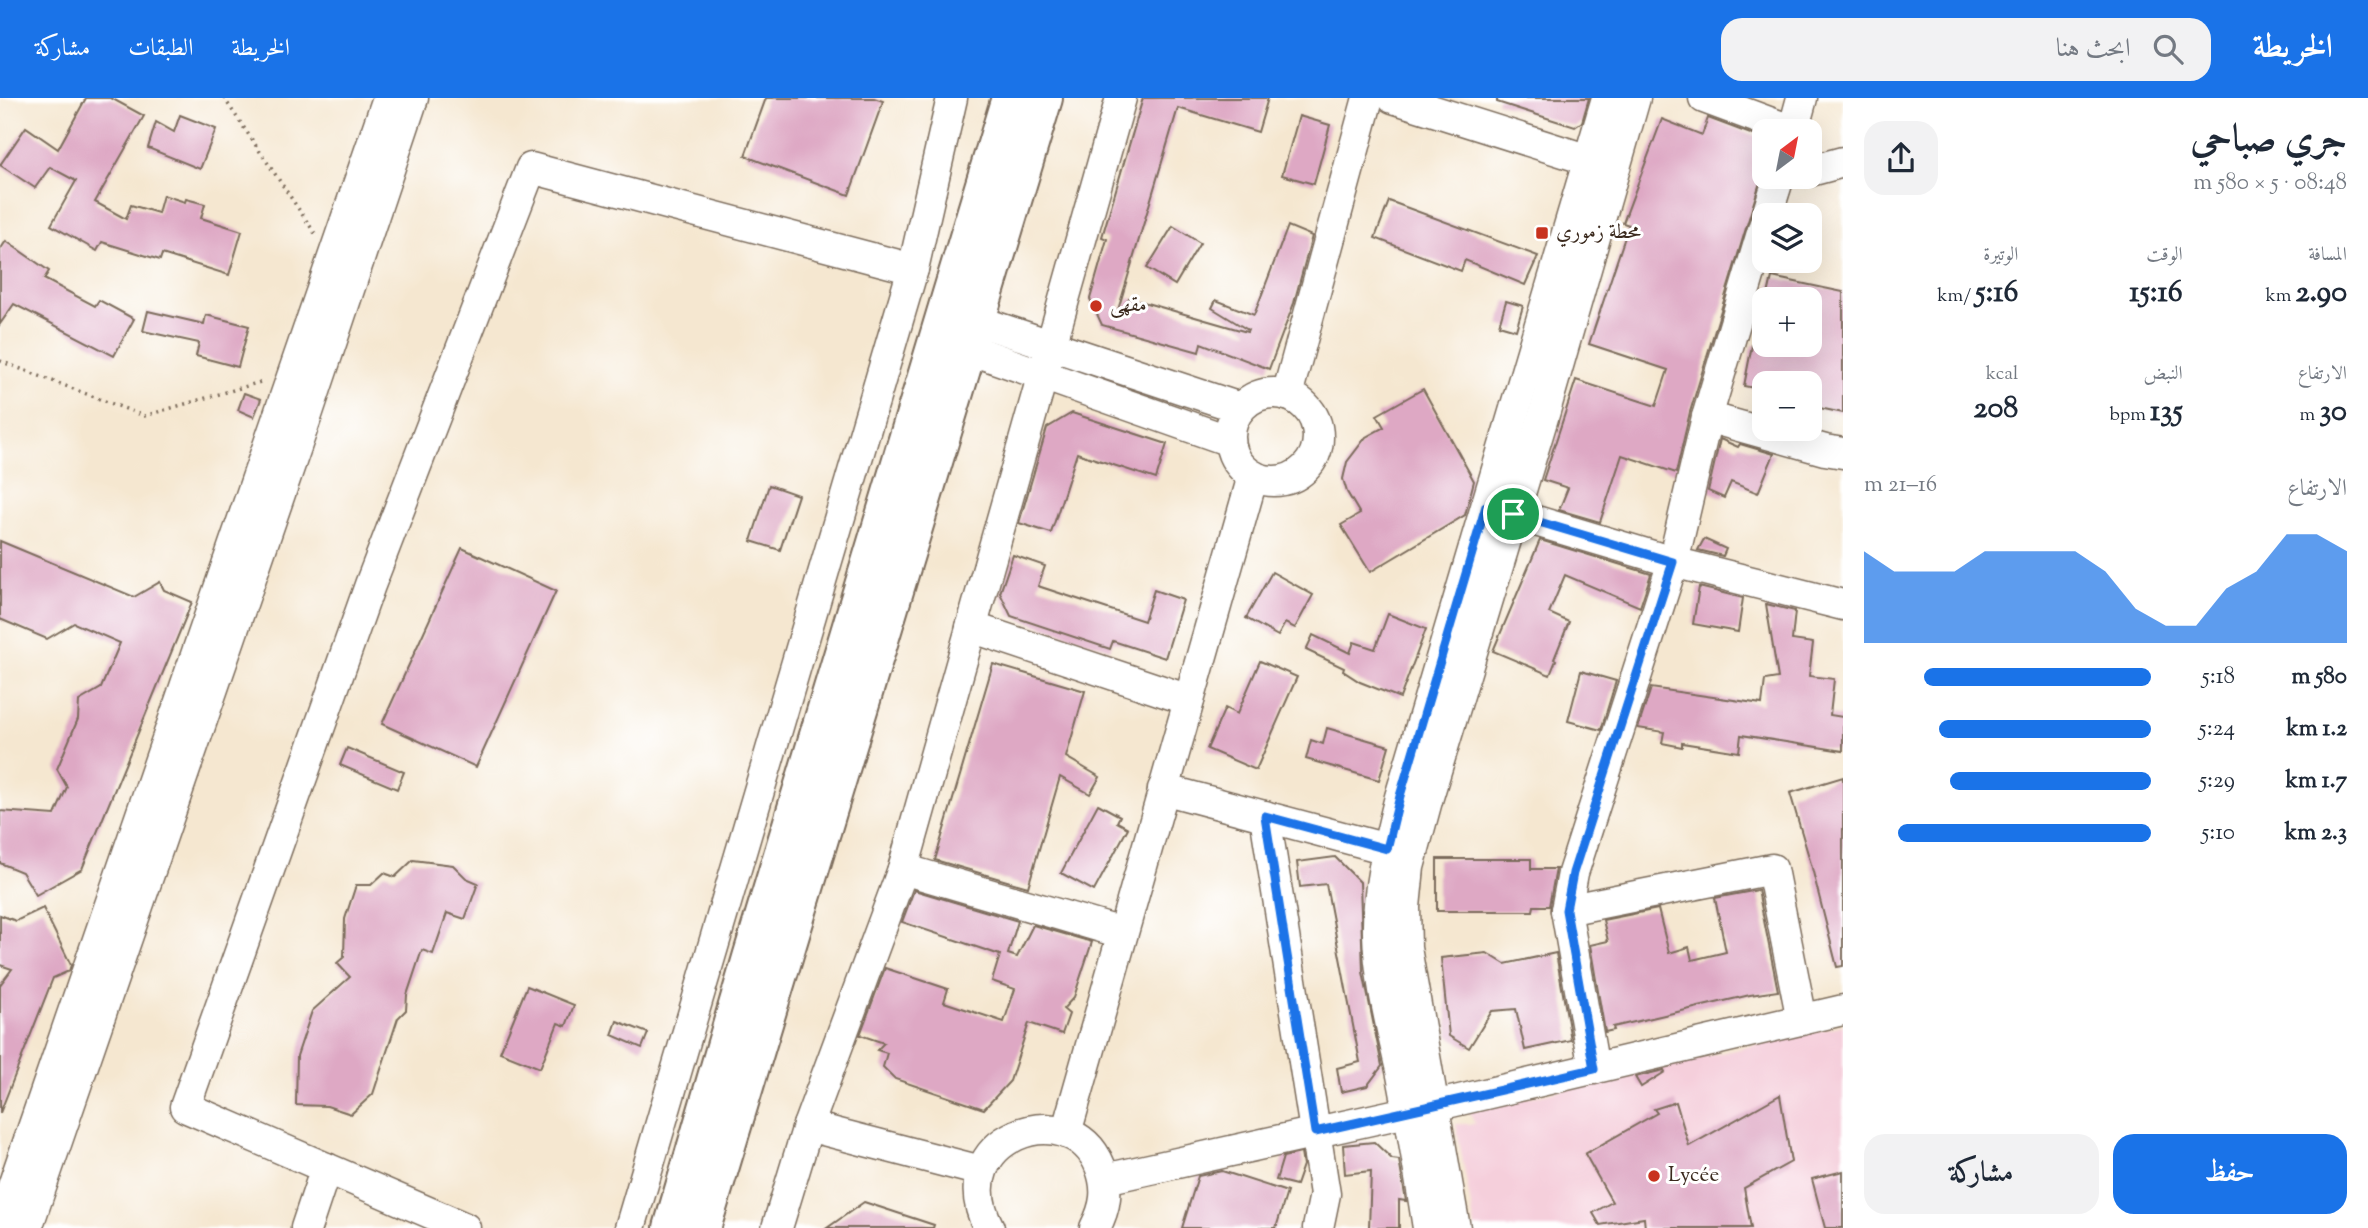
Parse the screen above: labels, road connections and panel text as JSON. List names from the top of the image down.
{
  "places": {
    "transit": ["محطة زموري"],
    "other": ["مقهى", "Lycée"]
  },
  "north": "top right",
  "page": {
    "header": "الخريطة",
    "search": "ابحث هنا",
    "nav": ["الخريطة", "الطبقات", "مشاركة"],
    "heading": ["جري صباحي", "08:48 · 5 × 580 m"],
    "map_buttons": ["+", "−"],
    "stats": [
      ["المسافة", "2.90 km"],
      ["الوقت", "15:16"],
      ["الوتيرة", "5:16 /km"],
      ["الارتفاع", "30 m"],
      ["النبض", "135 bpm"],
      ["kcal", "208"]
    ],
    "chart": ["الارتفاع", "16–21 m"],
    "list": [
      {
        "name": "580 m",
        "note": "5:18"
      },
      {
        "name": "1.2 km",
        "note": "5:24"
      },
      {
        "name": "1.7 km",
        "note": "5:29"
      },
      {
        "name": "2.3 km",
        "note": "5:10"
      }
    ],
    "buttons": ["حفظ", "مشاركة"]
  }
}
